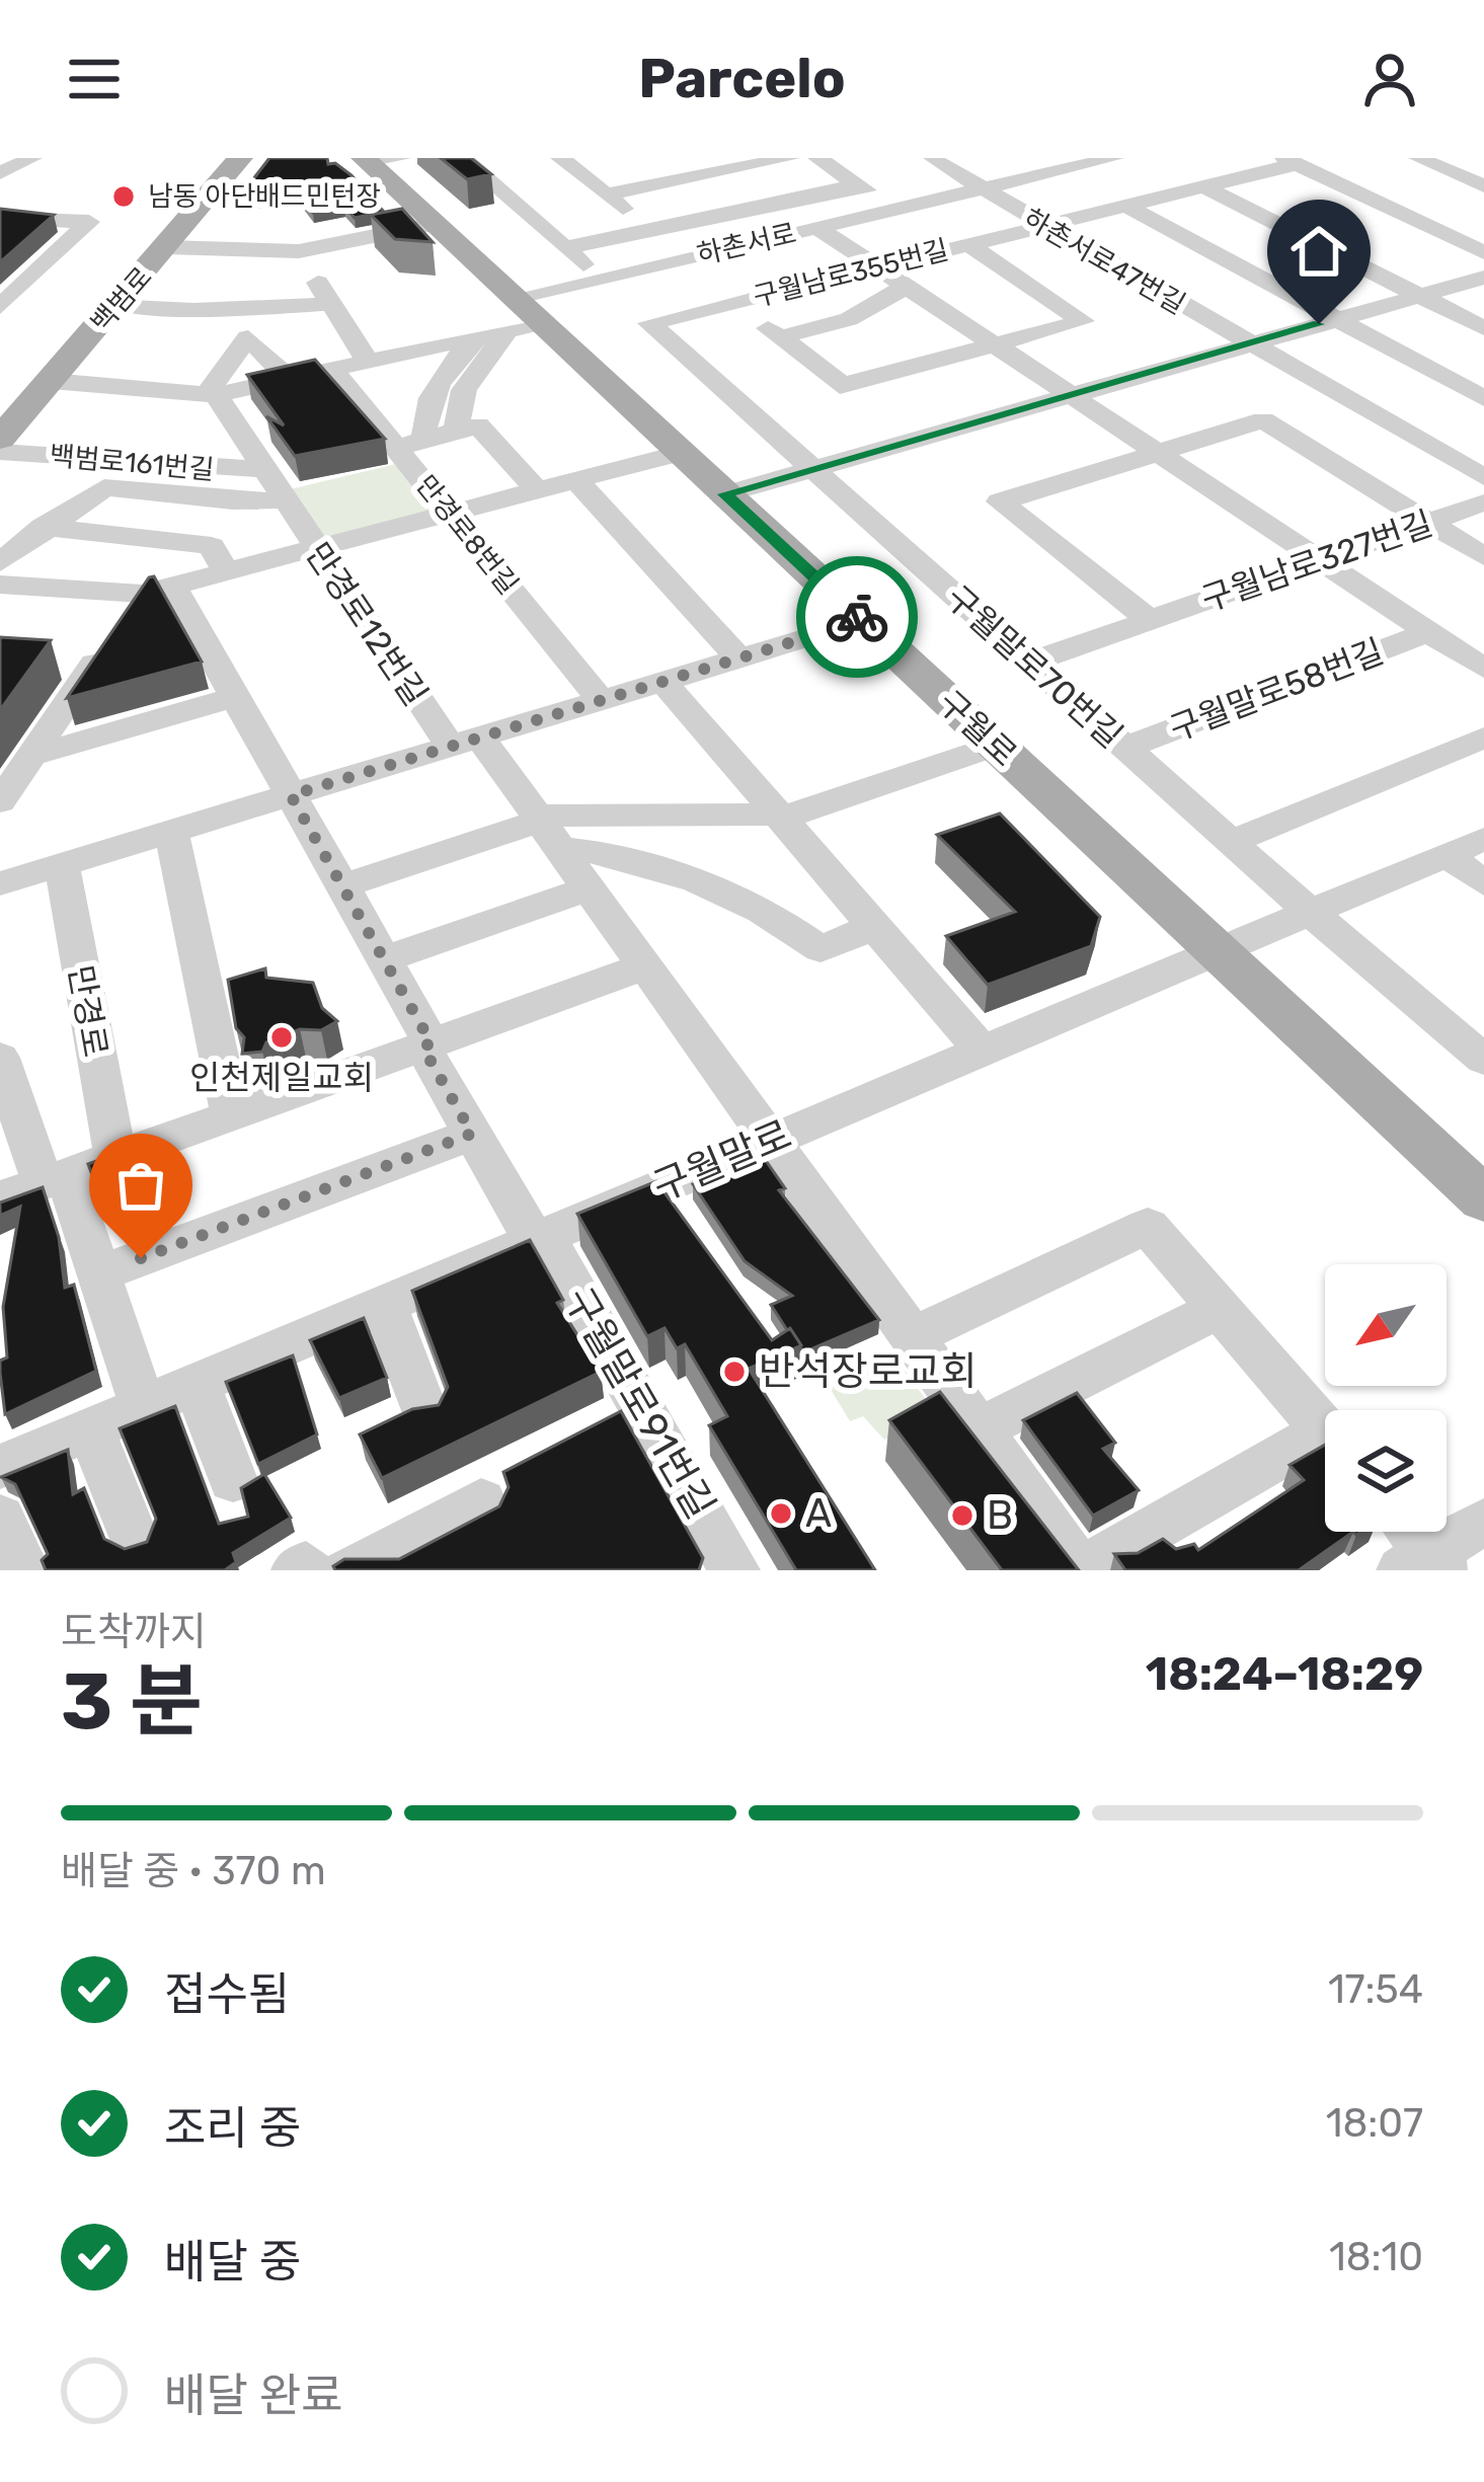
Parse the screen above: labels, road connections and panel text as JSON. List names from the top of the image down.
{
  "streets": {
    "main road": ["백범로", "구월로"],
    "street": [
      "하촌서로",
      "하촌서로47번길",
      "구월남로355번길",
      "백범로161번길",
      "만경로8번길",
      "구월남로327번길",
      "만경로12번길",
      "구월말로70번길",
      "구월말로58번길",
      "만경로",
      "구월말로",
      "구월말로91번길"
    ]
  },
  "crossings": [
    ["하촌서로", "하촌서로47번길"],
    ["하촌서로", "백범로"],
    ["하촌서로", "만경로8번길"],
    ["하촌서로", "만경로12번길"],
    ["하촌서로", "구월말로58번길"],
    ["하촌서로", "구월로"],
    ["하촌서로47번길", "구월남로355번길"],
    ["구월남로355번길", "구월말로70번길"],
    ["구월남로355번길", "구월말로58번길"],
    ["백범로161번길", "만경로12번길"],
    ["구월남로327번길", "구월말로70번길"],
    ["구월남로327번길", "구월말로58번길"],
    ["만경로12번길", "구월말로"],
    ["구월말로70번길", "구월말로58번길"],
    ["구월말로70번길", "구월말로"],
    ["구월로", "구월말로"],
    ["구월말로", "구월말로91번길"]
  ],
  "places": [
    "남동 아단배드민턴장",
    "인천제일교회",
    "반석장로교회",
    "A",
    "B"
  ],
  "north": "bottom left",
  "page": {
    "header": "Parcelo",
    "heading": ["3 분", "도착까지", "18:24–18:29"],
    "bar": "배달 중 · 370 m",
    "list": [
      ["접수됨", "17:54"],
      ["조리 중", "18:07"],
      ["배달 중", "18:10"],
      "배달 완료"
    ]
  }
}
